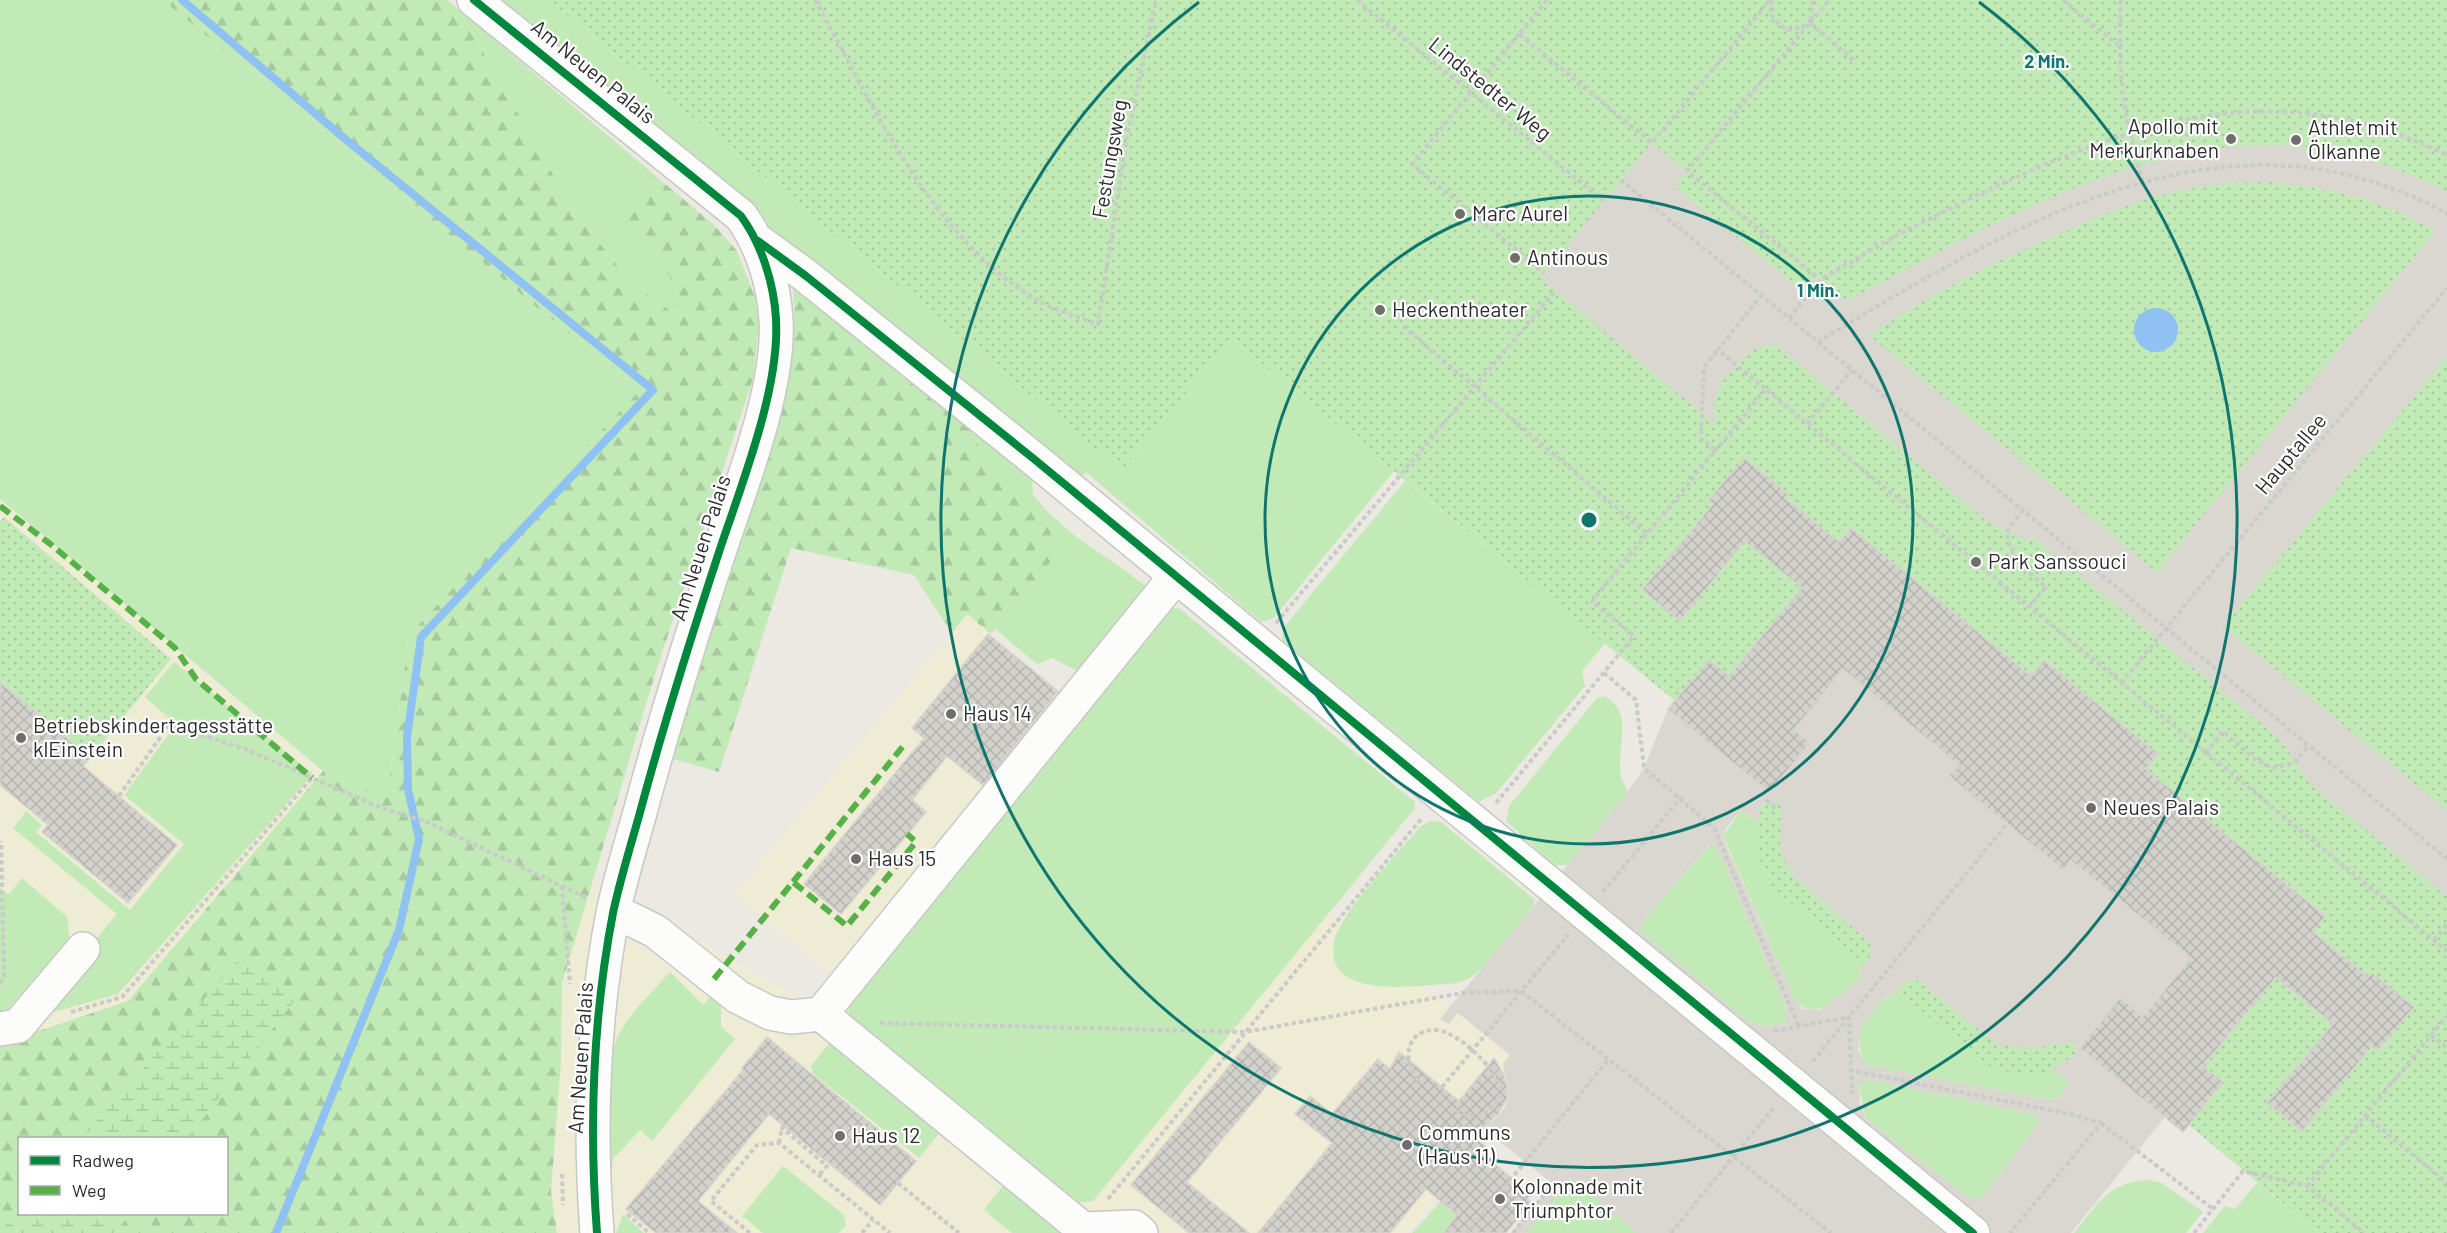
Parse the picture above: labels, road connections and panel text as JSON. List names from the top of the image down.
{
  "streets": {
    "street": ["Am Neuen Palais"],
    "path": ["Lindstedter Weg", "Festungsweg", "Hauptallee"]
  },
  "places": [
    "Apollo mit Merkurknaben",
    "Athlet mit Ölkanne",
    "Marc Aurel",
    "Antinous",
    "Heckentheater",
    "Park Sanssouci",
    "Haus 14",
    "Betriebskindertagesstätte klEinstein",
    "Neues Palais",
    "Haus 15",
    "Haus 12",
    "Communs (Haus 11)",
    "Kolonnade mit Triumphtor"
  ],
  "legend": ["Radweg", "Weg"],
  "rings": ["2 Min.", "1 Min."]
}
